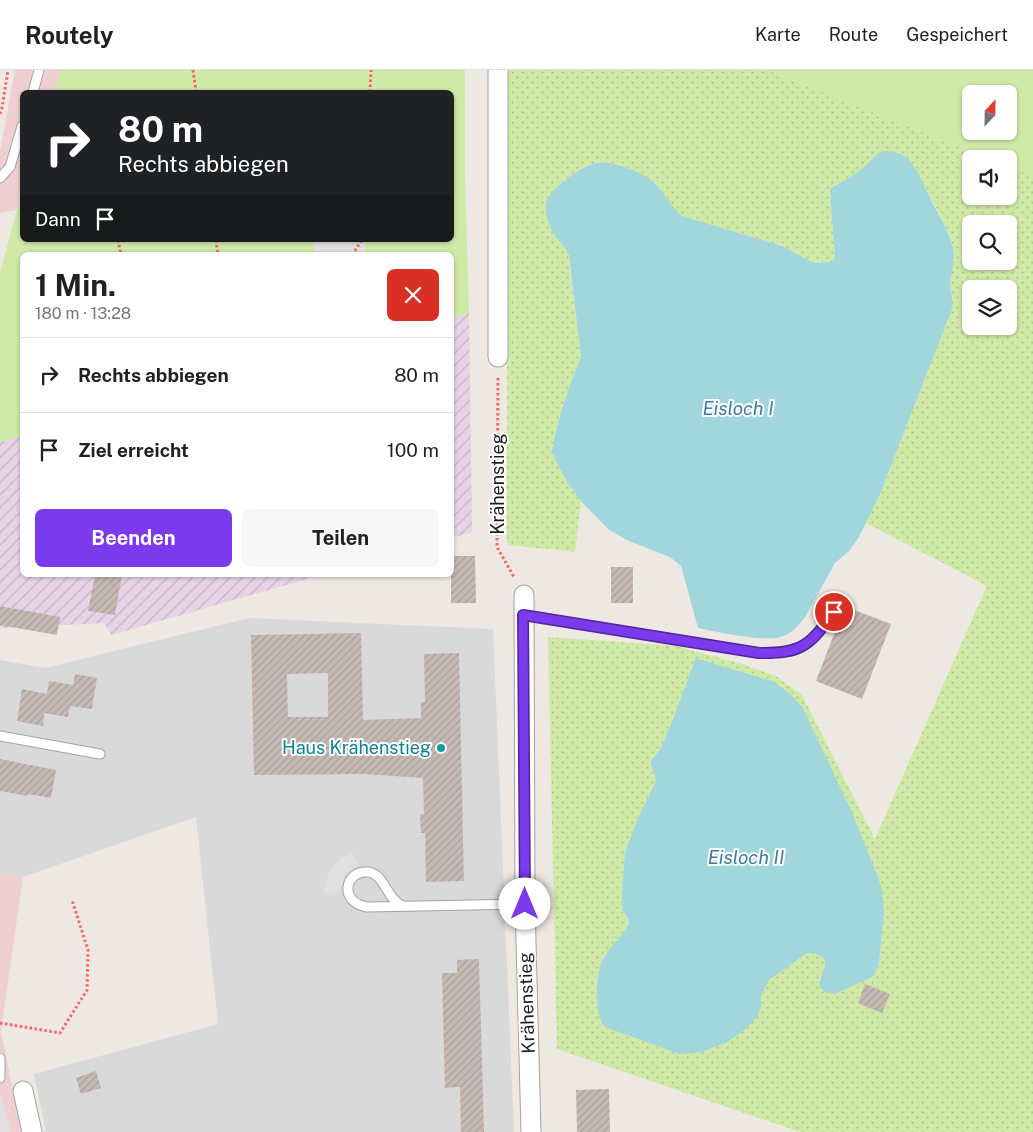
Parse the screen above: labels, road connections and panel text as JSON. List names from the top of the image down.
{
  "streets": {
    "street": ["Krähenstieg"]
  },
  "water": ["Eisloch I", "Eisloch II"],
  "places": ["Haus Krähenstieg"],
  "north": "top",
  "page": {
    "header": "Routely",
    "nav": ["Karte", "Route", "Gespeichert"],
    "turn": ["80 m", "Rechts abbiegen"],
    "then": "Dann",
    "heading": ["1 Min.", "180 m · 13:28"],
    "list": [
      {
        "name": "Rechts abbiegen",
        "value": "80 m"
      },
      {
        "name": "Ziel erreicht",
        "value": "100 m"
      }
    ],
    "buttons": ["Beenden", "Teilen"]
  }
}
